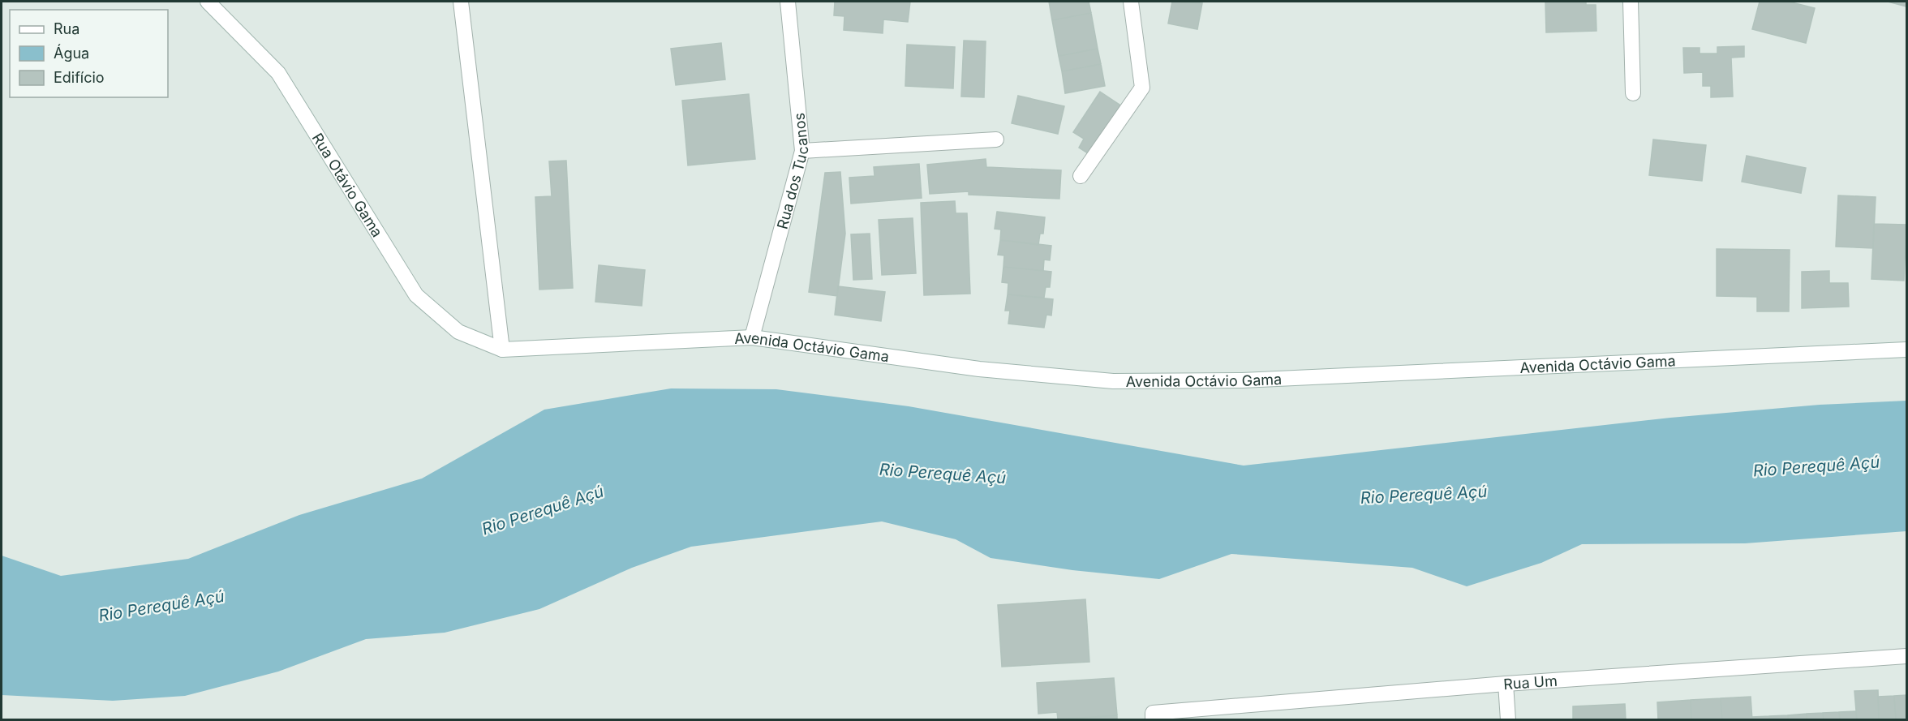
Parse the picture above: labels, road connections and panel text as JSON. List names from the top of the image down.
{
  "streets": {
    "street": [
      "Rua dos Tucanos",
      "Rua Otávio Gama",
      "Avenida Octávio Gama",
      "Rua Um"
    ]
  },
  "crossings": [
    ["Rua dos Tucanos", "Avenida Octávio Gama"],
    ["Rua Otávio Gama", "Avenida Octávio Gama"]
  ],
  "water": ["Rio Perequê Açú"],
  "legend": ["Rua", "Água", "Edifício"]
}
